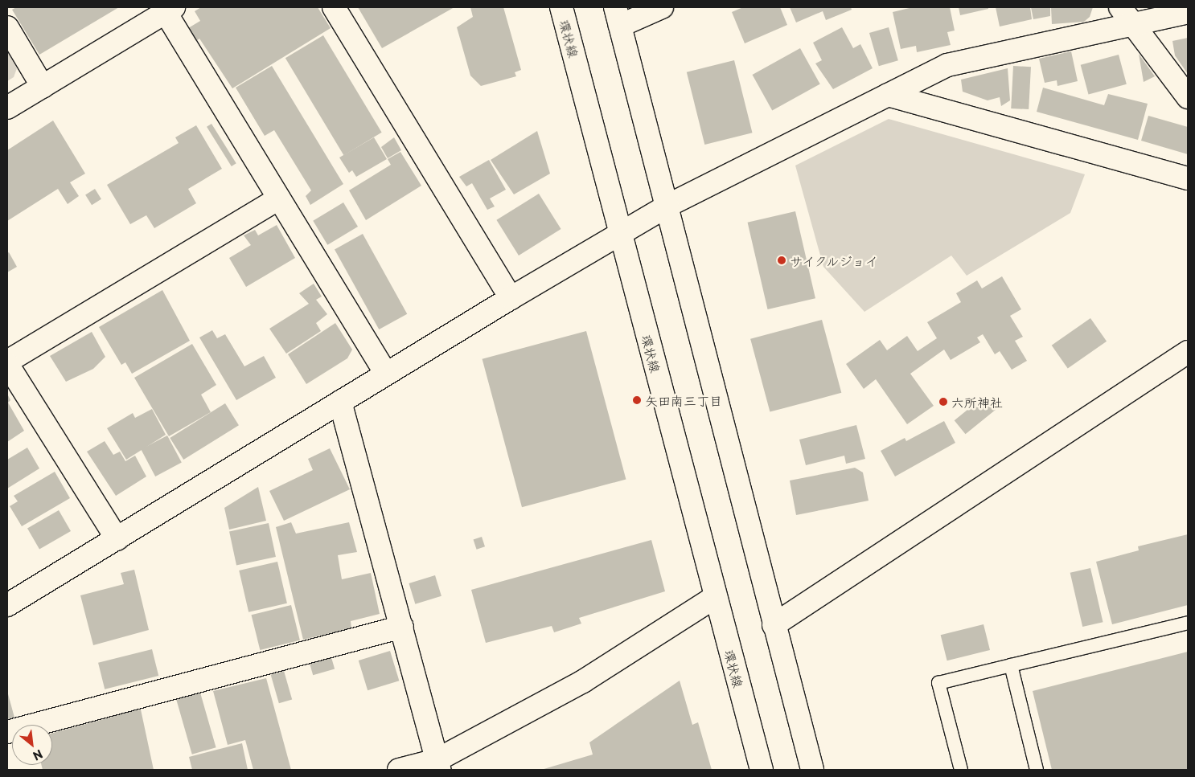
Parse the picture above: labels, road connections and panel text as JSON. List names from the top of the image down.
{
  "streets": {
    "street": ["環状線"]
  },
  "places": ["サイクルジョイ", "矢田南三丁目", "六所神社"],
  "north": "bottom right"
}
